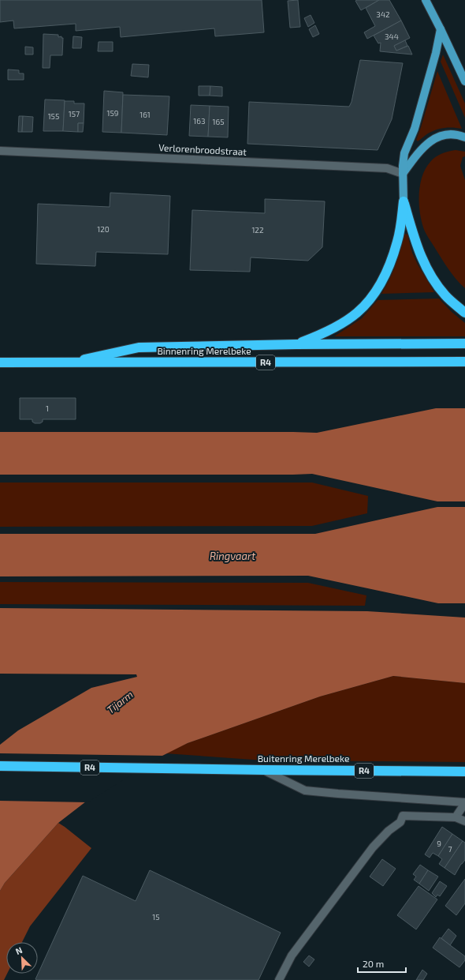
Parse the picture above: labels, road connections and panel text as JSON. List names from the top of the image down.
{
  "streets": {
    "highway": ["Binnenring Merelbeke", "R4", "Buitenring Merelbeke"],
    "street": ["Verlorenbroodstraat"]
  },
  "water": ["Ringvaart", "Tijarm"],
  "house_numbers": [
    "342",
    "344",
    "159",
    "157",
    "161",
    "155",
    "163",
    "165",
    "120",
    "122",
    "1",
    "9",
    "7",
    "15"
  ],
  "scale_bar": "20 m",
  "north": "top left"
}
